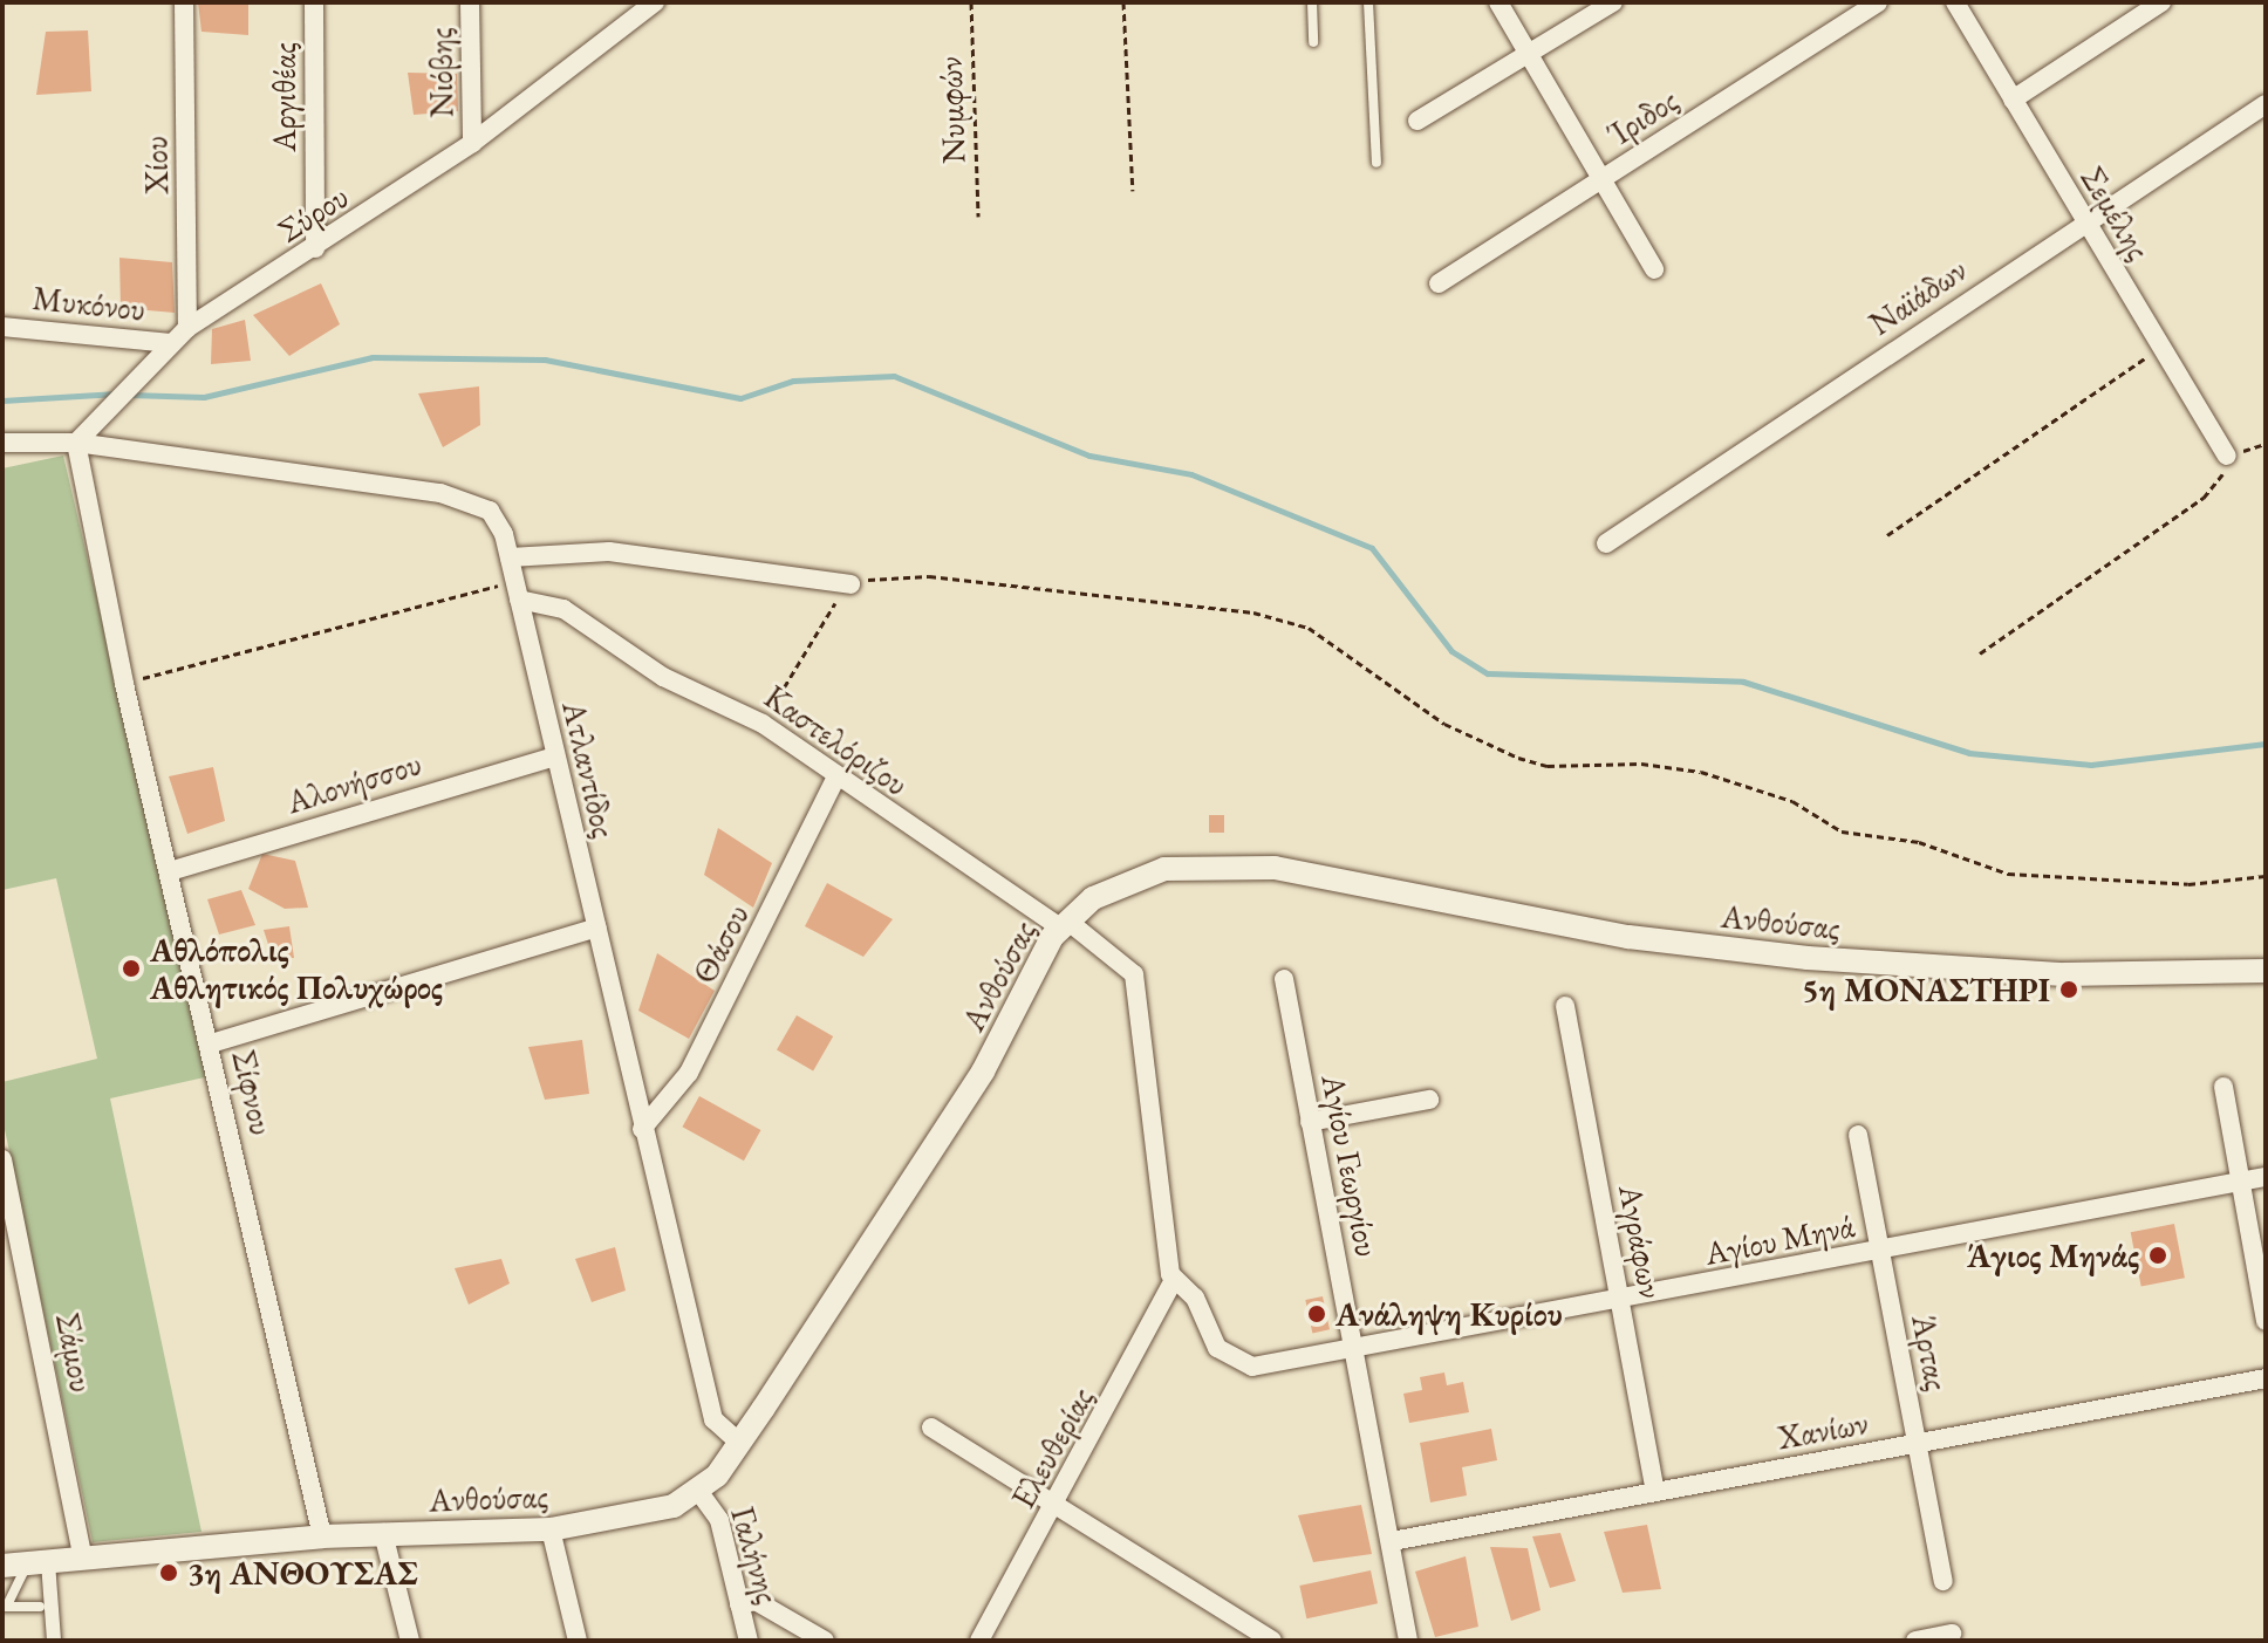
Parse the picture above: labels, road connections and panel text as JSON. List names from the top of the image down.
{
  "streets": {
    "street": [
      "Νιόβης",
      "Αργιθέας",
      "Ίριδος",
      "Χίου",
      "Σύρου",
      "Σεμέλης",
      "Ναϊάδων",
      "Μυκόνου",
      "Καστελόριζου",
      "Ατλαντίδος",
      "Αλονήσσου",
      "Ανθούσας",
      "Θάσου",
      "Σίφνου",
      "Αγίου Γεωργίου",
      "Αγίου Μηνά",
      "Αγράφων",
      "Σάμου",
      "Άρτας",
      "Χανίων",
      "Ελευθερίας",
      "Γαλήνης"
    ],
    "path": ["Νυμφών"]
  },
  "crossings": [
    ["Νιόβης", "Σύρου"],
    ["Αργιθέας", "Σύρου"],
    ["Χίου", "Σύρου"],
    ["Σύρου", "Μυκόνου"],
    ["Σύρου", "Ατλαντίδος"],
    ["Σύρου", "Σίφνου"],
    ["Σεμέλης", "Ναϊάδων"],
    ["Καστελόριζου", "Ατλαντίδος"],
    ["Καστελόριζου", "Ανθούσας"],
    ["Καστελόριζου", "Θάσου"],
    ["Καστελόριζου", "Αγίου Μηνά"],
    ["Καστελόριζου", "Ελευθερίας"],
    ["Ατλαντίδος", "Αλονήσσου"],
    ["Ατλαντίδος", "Ανθούσας"],
    ["Ατλαντίδος", "Θάσου"],
    ["Ατλαντίδος", "Σίφνου"],
    ["Αλονήσσου", "Σίφνου"],
    ["Ανθούσας", "Σίφνου"],
    ["Ανθούσας", "Σάμου"],
    ["Ανθούσας", "Γαλήνης"],
    ["Αγίου Γεωργίου", "Αγίου Μηνά"],
    ["Αγίου Γεωργίου", "Χανίων"],
    ["Αγίου Μηνά", "Αγράφων"],
    ["Αγίου Μηνά", "Άρτας"],
    ["Αγίου Μηνά", "Ελευθερίας"],
    ["Αγράφων", "Χανίων"],
    ["Άρτας", "Χανίων"]
  ],
  "places": [
    "Αθλόπολις Αθλητικός Πολυχώρος",
    "5η ΜΟΝΑΣΤΗΡΙ",
    "Άγιος Μηνάς",
    "Ανάληψη Κυρίου",
    "3η ΑΝΘΟΥΣΑΣ"
  ]
}
